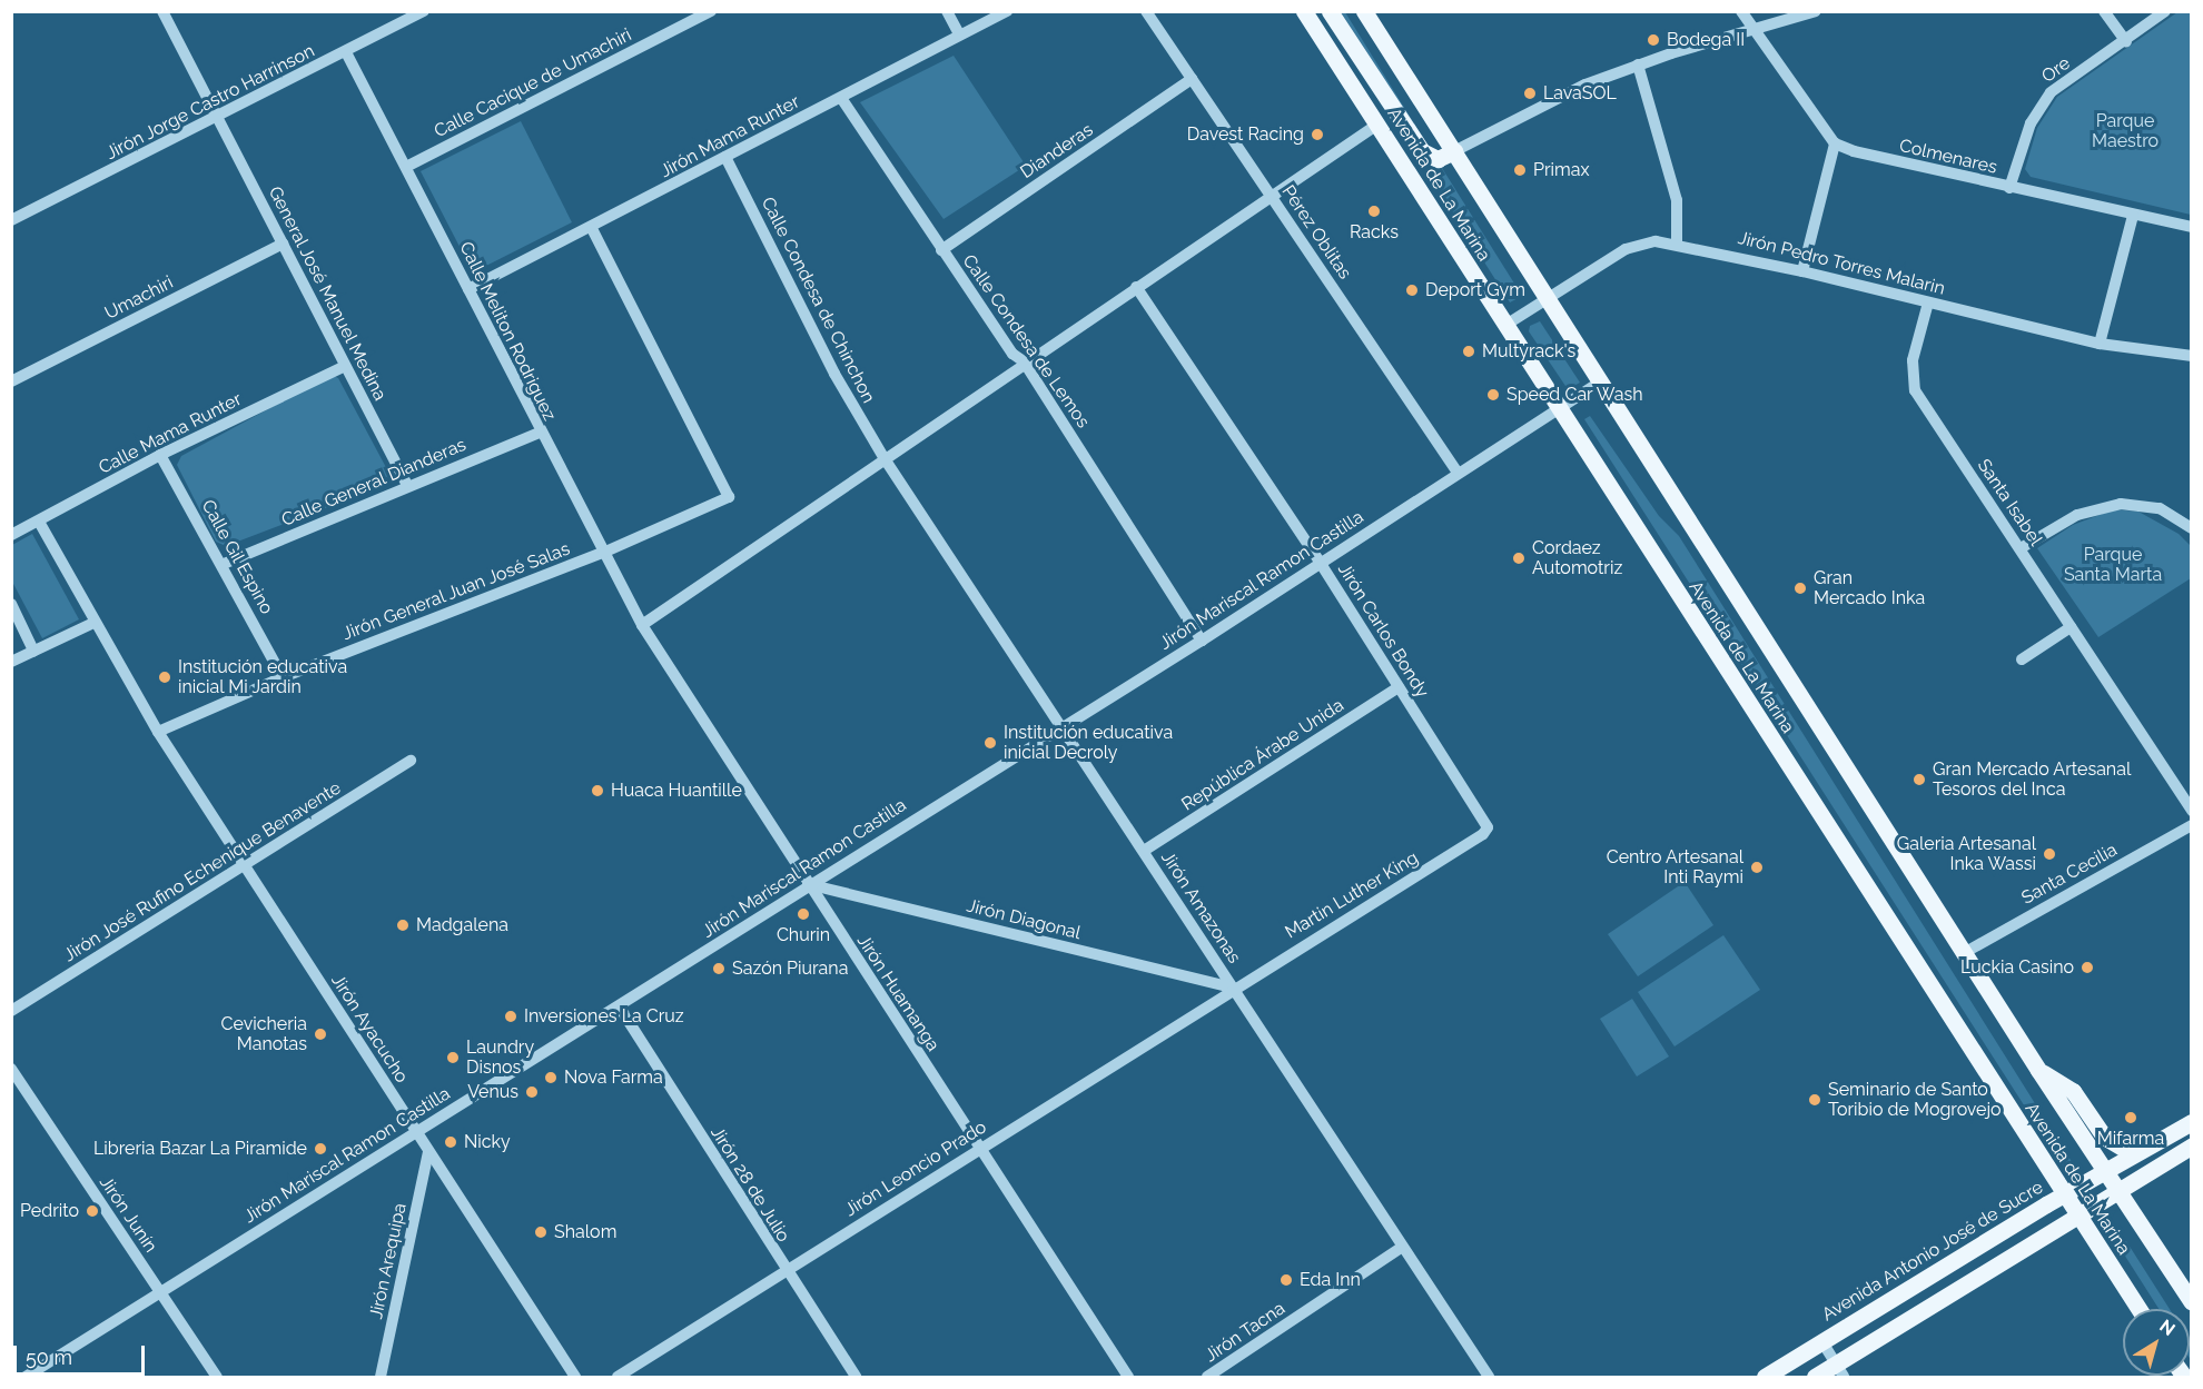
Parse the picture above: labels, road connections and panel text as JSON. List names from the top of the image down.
{
  "streets": {
    "main road": ["Avenida de La Marina", "Avenida Antonio José de Sucre"],
    "street": [
      "Ore",
      "Calle Cacique de Umachiri",
      "Jirón Jorge Castro Harrinson",
      "Jirón Mama Runter",
      "Dianderas",
      "Colmenares",
      "Pérez Oblitas",
      "Jirón Pedro Torres Malarin",
      "General José Manuel Medina",
      "Umachiri",
      "Calle Condesa de Chinchon",
      "Calle Meliton Rodriguez",
      "Calle Condesa de Lemos",
      "Calle Mama Runter",
      "Calle General Dianderas",
      "Santa Isabel",
      "Calle Gil Espino",
      "Jirón Mariscal Ramon Castilla",
      "Jirón General Juan José Salas",
      "Jirón Carlos Bondy",
      "República Árabe Unida",
      "Jirón José Rufino Echenique Benavente",
      "Santa Cecilia",
      "Martin Luther King",
      "Jirón Amazonas",
      "Jirón Diagonal",
      "Jirón Huamanga",
      "Jirón Ayacucho",
      "Jirón Leoncio Prado",
      "Jirón 28 de Julio",
      "Jirón Junín",
      "Jirón Arequipa",
      "Jirón Tacna"
    ]
  },
  "crossings": [
    ["Ore", "Colmenares"],
    ["Calle Cacique de Umachiri", "Calle Meliton Rodriguez"],
    ["Jirón Jorge Castro Harrinson", "General José Manuel Medina"],
    ["Jirón Jorge Castro Harrinson", "Calle Meliton Rodriguez"],
    ["Jirón Mama Runter", "Calle Condesa de Chinchon"],
    ["Jirón Mama Runter", "Calle Meliton Rodriguez"],
    ["Jirón Mama Runter", "Calle Condesa de Lemos"],
    ["Jirón Mama Runter", "Jirón General Juan José Salas"],
    ["Dianderas", "Pérez Oblitas"],
    ["Dianderas", "Calle Condesa de Lemos"],
    ["Avenida de La Marina", "Jirón Pedro Torres Malarin"],
    ["Avenida de La Marina", "Jirón Mariscal Ramon Castilla"],
    ["Avenida de La Marina", "Santa Cecilia"],
    ["Avenida de La Marina", "Avenida Antonio José de Sucre"],
    ["Pérez Oblitas", "Jirón Mariscal Ramon Castilla"],
    ["Jirón Pedro Torres Malarin", "Santa Isabel"],
    ["General José Manuel Medina", "Umachiri"],
    ["General José Manuel Medina", "Calle Mama Runter"],
    ["General José Manuel Medina", "Calle General Dianderas"],
    ["Calle Condesa de Chinchon", "Jirón Amazonas"],
    ["Calle Meliton Rodriguez", "Calle General Dianderas"],
    ["Calle Meliton Rodriguez", "Jirón General Juan José Salas"],
    ["Calle Meliton Rodriguez", "Jirón Huamanga"],
    ["Calle Condesa de Lemos", "Jirón Mariscal Ramon Castilla"],
    ["Calle Mama Runter", "Calle Gil Espino"],
    ["Calle Mama Runter", "Jirón Ayacucho"],
    ["Calle General Dianderas", "Calle Gil Espino"],
    ["Calle Gil Espino", "Jirón General Juan José Salas"],
    ["Jirón Mariscal Ramon Castilla", "Jirón Carlos Bondy"],
    ["Jirón Mariscal Ramon Castilla", "Jirón Amazonas"],
    ["Jirón Mariscal Ramon Castilla", "Jirón Diagonal"],
    ["Jirón Mariscal Ramon Castilla", "Jirón Huamanga"],
    ["Jirón Mariscal Ramon Castilla", "Jirón Ayacucho"],
    ["Jirón Mariscal Ramon Castilla", "Jirón 28 de Julio"],
    ["Jirón Mariscal Ramon Castilla", "Jirón Junín"],
    ["Jirón General Juan José Salas", "Jirón Ayacucho"],
    ["Jirón Carlos Bondy", "República Árabe Unida"],
    ["Jirón Carlos Bondy", "Martin Luther King"],
    ["República Árabe Unida", "Jirón Amazonas"],
    ["Jirón José Rufino Echenique Benavente", "Jirón Ayacucho"],
    ["Martin Luther King", "Jirón Amazonas"],
    ["Martin Luther King", "Jirón Diagonal"],
    ["Martin Luther King", "Jirón Leoncio Prado"],
    ["Jirón Amazonas", "Jirón Diagonal"],
    ["Jirón Amazonas", "Jirón Leoncio Prado"],
    ["Jirón Amazonas", "Jirón Tacna"],
    ["Jirón Diagonal", "Jirón Huamanga"],
    ["Jirón Diagonal", "Jirón Leoncio Prado"],
    ["Jirón Huamanga", "Jirón Leoncio Prado"],
    ["Jirón Ayacucho", "Jirón Arequipa"],
    ["Jirón Leoncio Prado", "Jirón 28 de Julio"]
  ],
  "parks": ["Parque Maestro", "Parque Santa Marta"],
  "places": [
    "Bodega II",
    "LavaSOL",
    "Davest Racing",
    "Primax",
    "Racks",
    "Deport Gym",
    "Multyrack's",
    "Speed Car Wash",
    "Cordaez Automotriz",
    "Gran Mercado Inka",
    "Institución educativa inicial Mi Jardin",
    "Institución educativa inicial Decroly",
    "Gran Mercado Artesanal Tesoros del Inca",
    "Huaca Huantille",
    "Galeria Artesanal Inka Wassi",
    "Centro Artesanal Inti Raymi",
    "Churin",
    "Madgalena",
    "Luckia Casino",
    "Sazón Piurana",
    "Inversiones La Cruz",
    "Cevicheria Manotas",
    "Laundry Disnos",
    "Nova Farma",
    "Venus",
    "Seminario de Santo Toribio de Mogrovejo",
    "Mifarma",
    "Nicky",
    "Libreria Bazar La Piramide",
    "Pedrito",
    "Shalom",
    "Eda Inn"
  ],
  "scale_bar": "50 m",
  "north": "top right"
}
